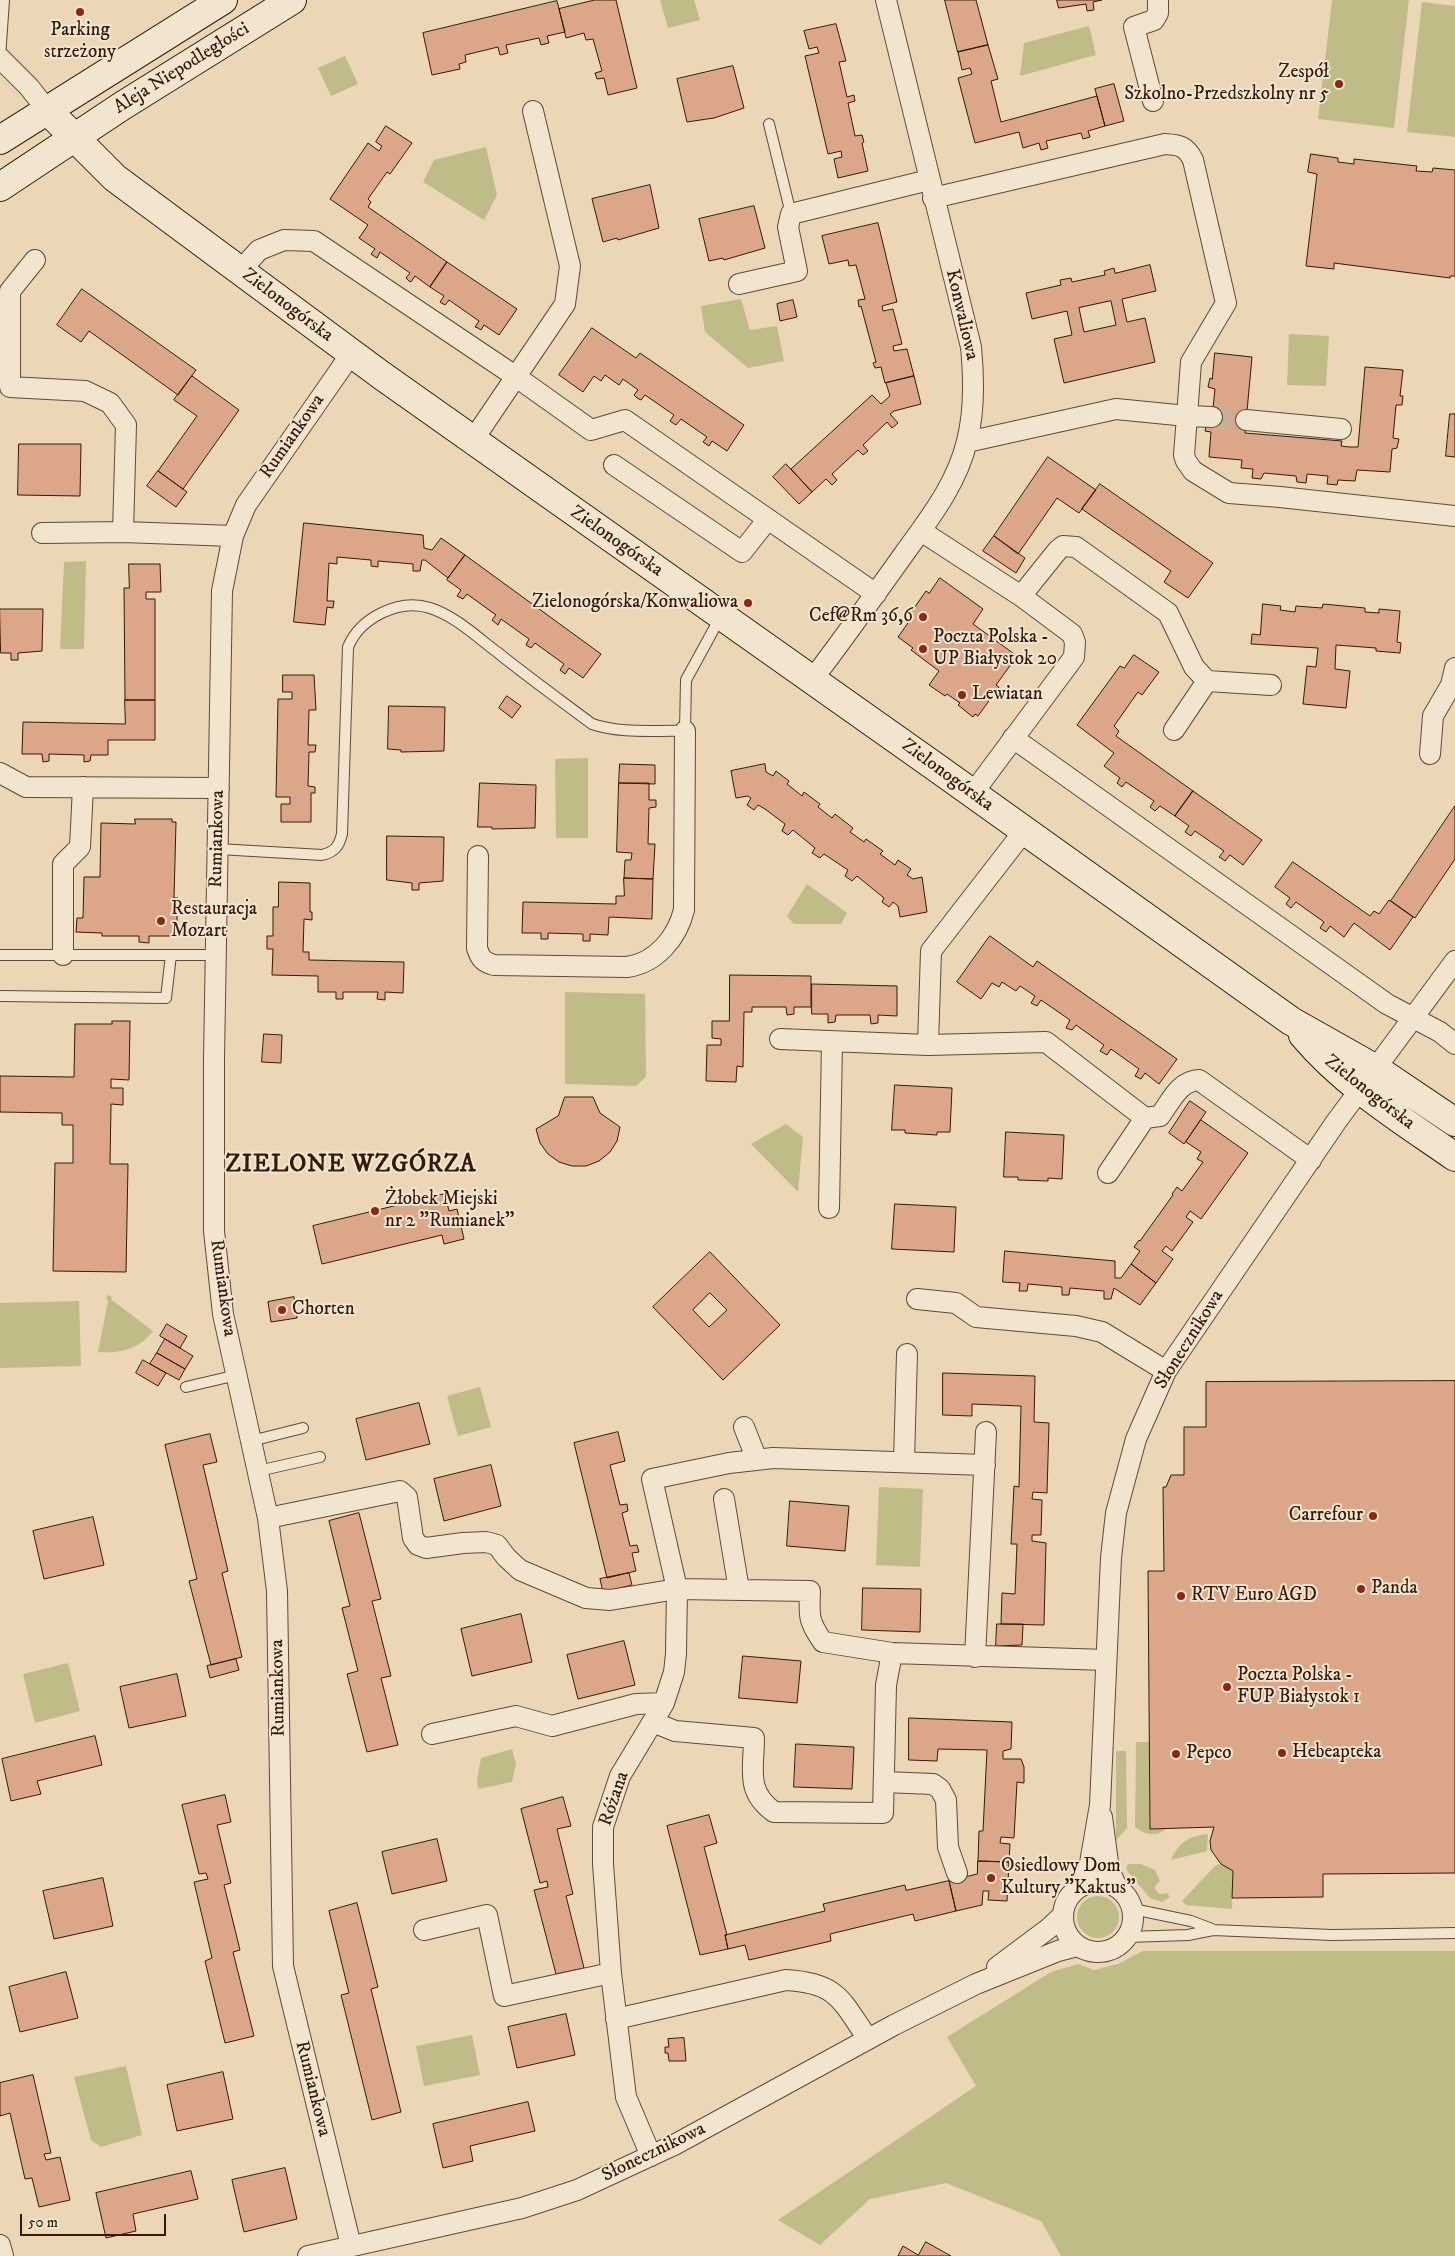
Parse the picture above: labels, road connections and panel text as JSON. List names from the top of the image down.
{
  "streets": {
    "street": [
      "Aleja Niepodległości",
      "Zielonogórska",
      "Konwaliowa",
      "Rumiankowa",
      "Słonecznikowa",
      "Różana"
    ]
  },
  "crossings": [
    ["Aleja Niepodległości", "Zielonogórska"],
    ["Zielonogórska", "Konwaliowa"],
    ["Zielonogórska", "Rumiankowa"],
    ["Zielonogórska", "Słonecznikowa"],
    ["Rumiankowa", "Słonecznikowa"],
    ["Słonecznikowa", "Różana"]
  ],
  "districts": ["ZIELONE WZGÓRZA"],
  "places": [
    "Parking strzeżony",
    "Zespół Szkolno-Przedszkolny nr 5",
    "Zielonogórska/Konwaliowa",
    "Cef@Rm 36,6",
    "Poczta Polska - UP Białystok 20",
    "Lewiatan",
    "Restauracja Mozart",
    "Żłobek Miejski nr 2 \"Rumianek\"",
    "Chorten",
    "Carrefour",
    "Panda",
    "RTV Euro AGD",
    "Poczta Polska - FUP Białystok 1",
    "Hebeapteka",
    "Pepco",
    "Osiedlowy Dom Kultury \"Kaktus\""
  ],
  "scale_bar": "50 m"
}
